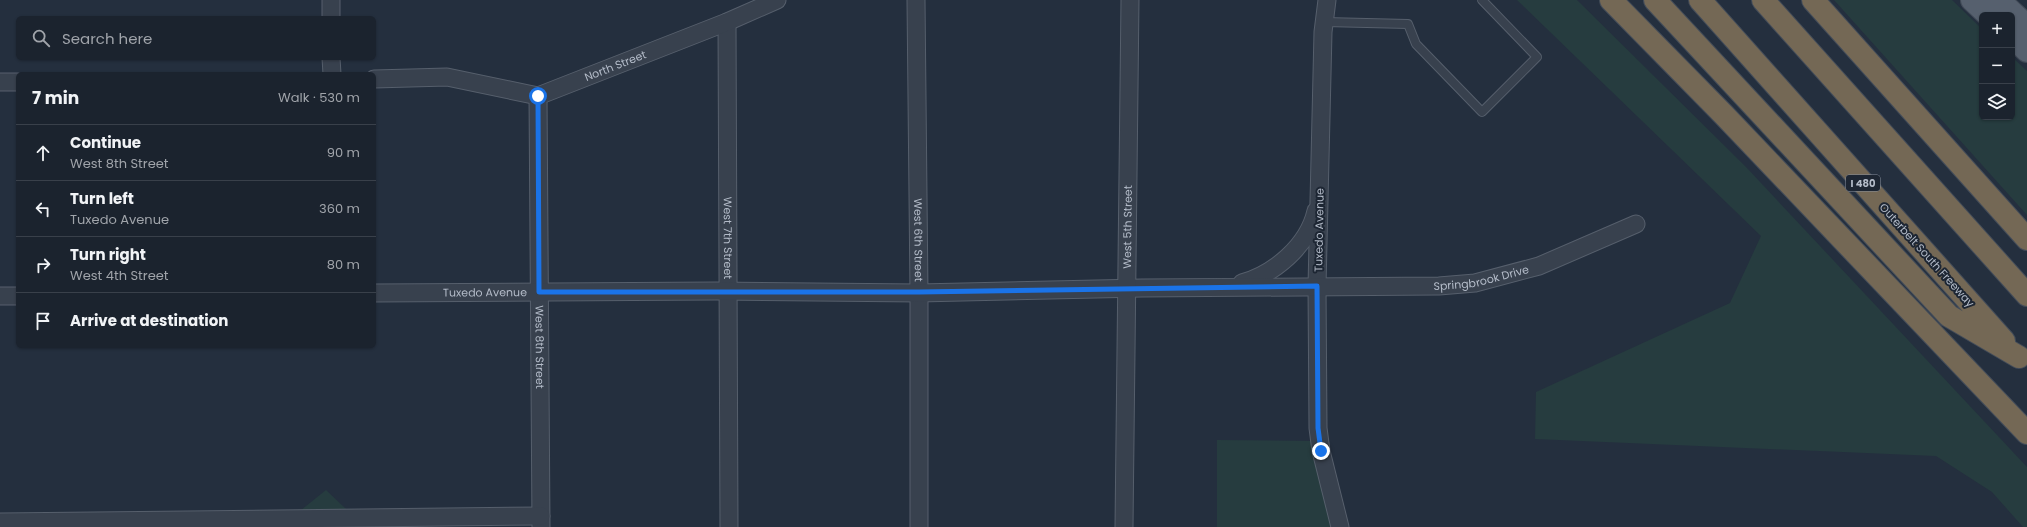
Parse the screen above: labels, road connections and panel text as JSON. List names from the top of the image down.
{
  "streets": {
    "highway": ["I 480", "Outerbelt South Freeway"],
    "street": [
      "North Street",
      "West 5th Street",
      "Tuxedo Avenue",
      "West 7th Street",
      "West 6th Street",
      "Springbrook Drive",
      "West 8th Street"
    ]
  },
  "crossings": [
    ["North Street", "West 7th Street"],
    ["North Street", "West 8th Street"],
    ["West 5th Street", "Tuxedo Avenue"],
    ["Tuxedo Avenue", "West 7th Street"],
    ["Tuxedo Avenue", "West 6th Street"],
    ["Tuxedo Avenue", "Springbrook Drive"],
    ["Tuxedo Avenue", "West 8th Street"]
  ],
  "page": {
    "map_buttons": ["+", "−"],
    "search": "Search here",
    "heading": ["7 min", "Walk · 530 m"],
    "list": [
      ["Continue", "West 8th Street", "90 m"],
      ["Turn left", "Tuxedo Avenue", "360 m"],
      ["Turn right", "West 4th Street", "80 m"],
      "Arrive at destination"
    ]
  }
}
